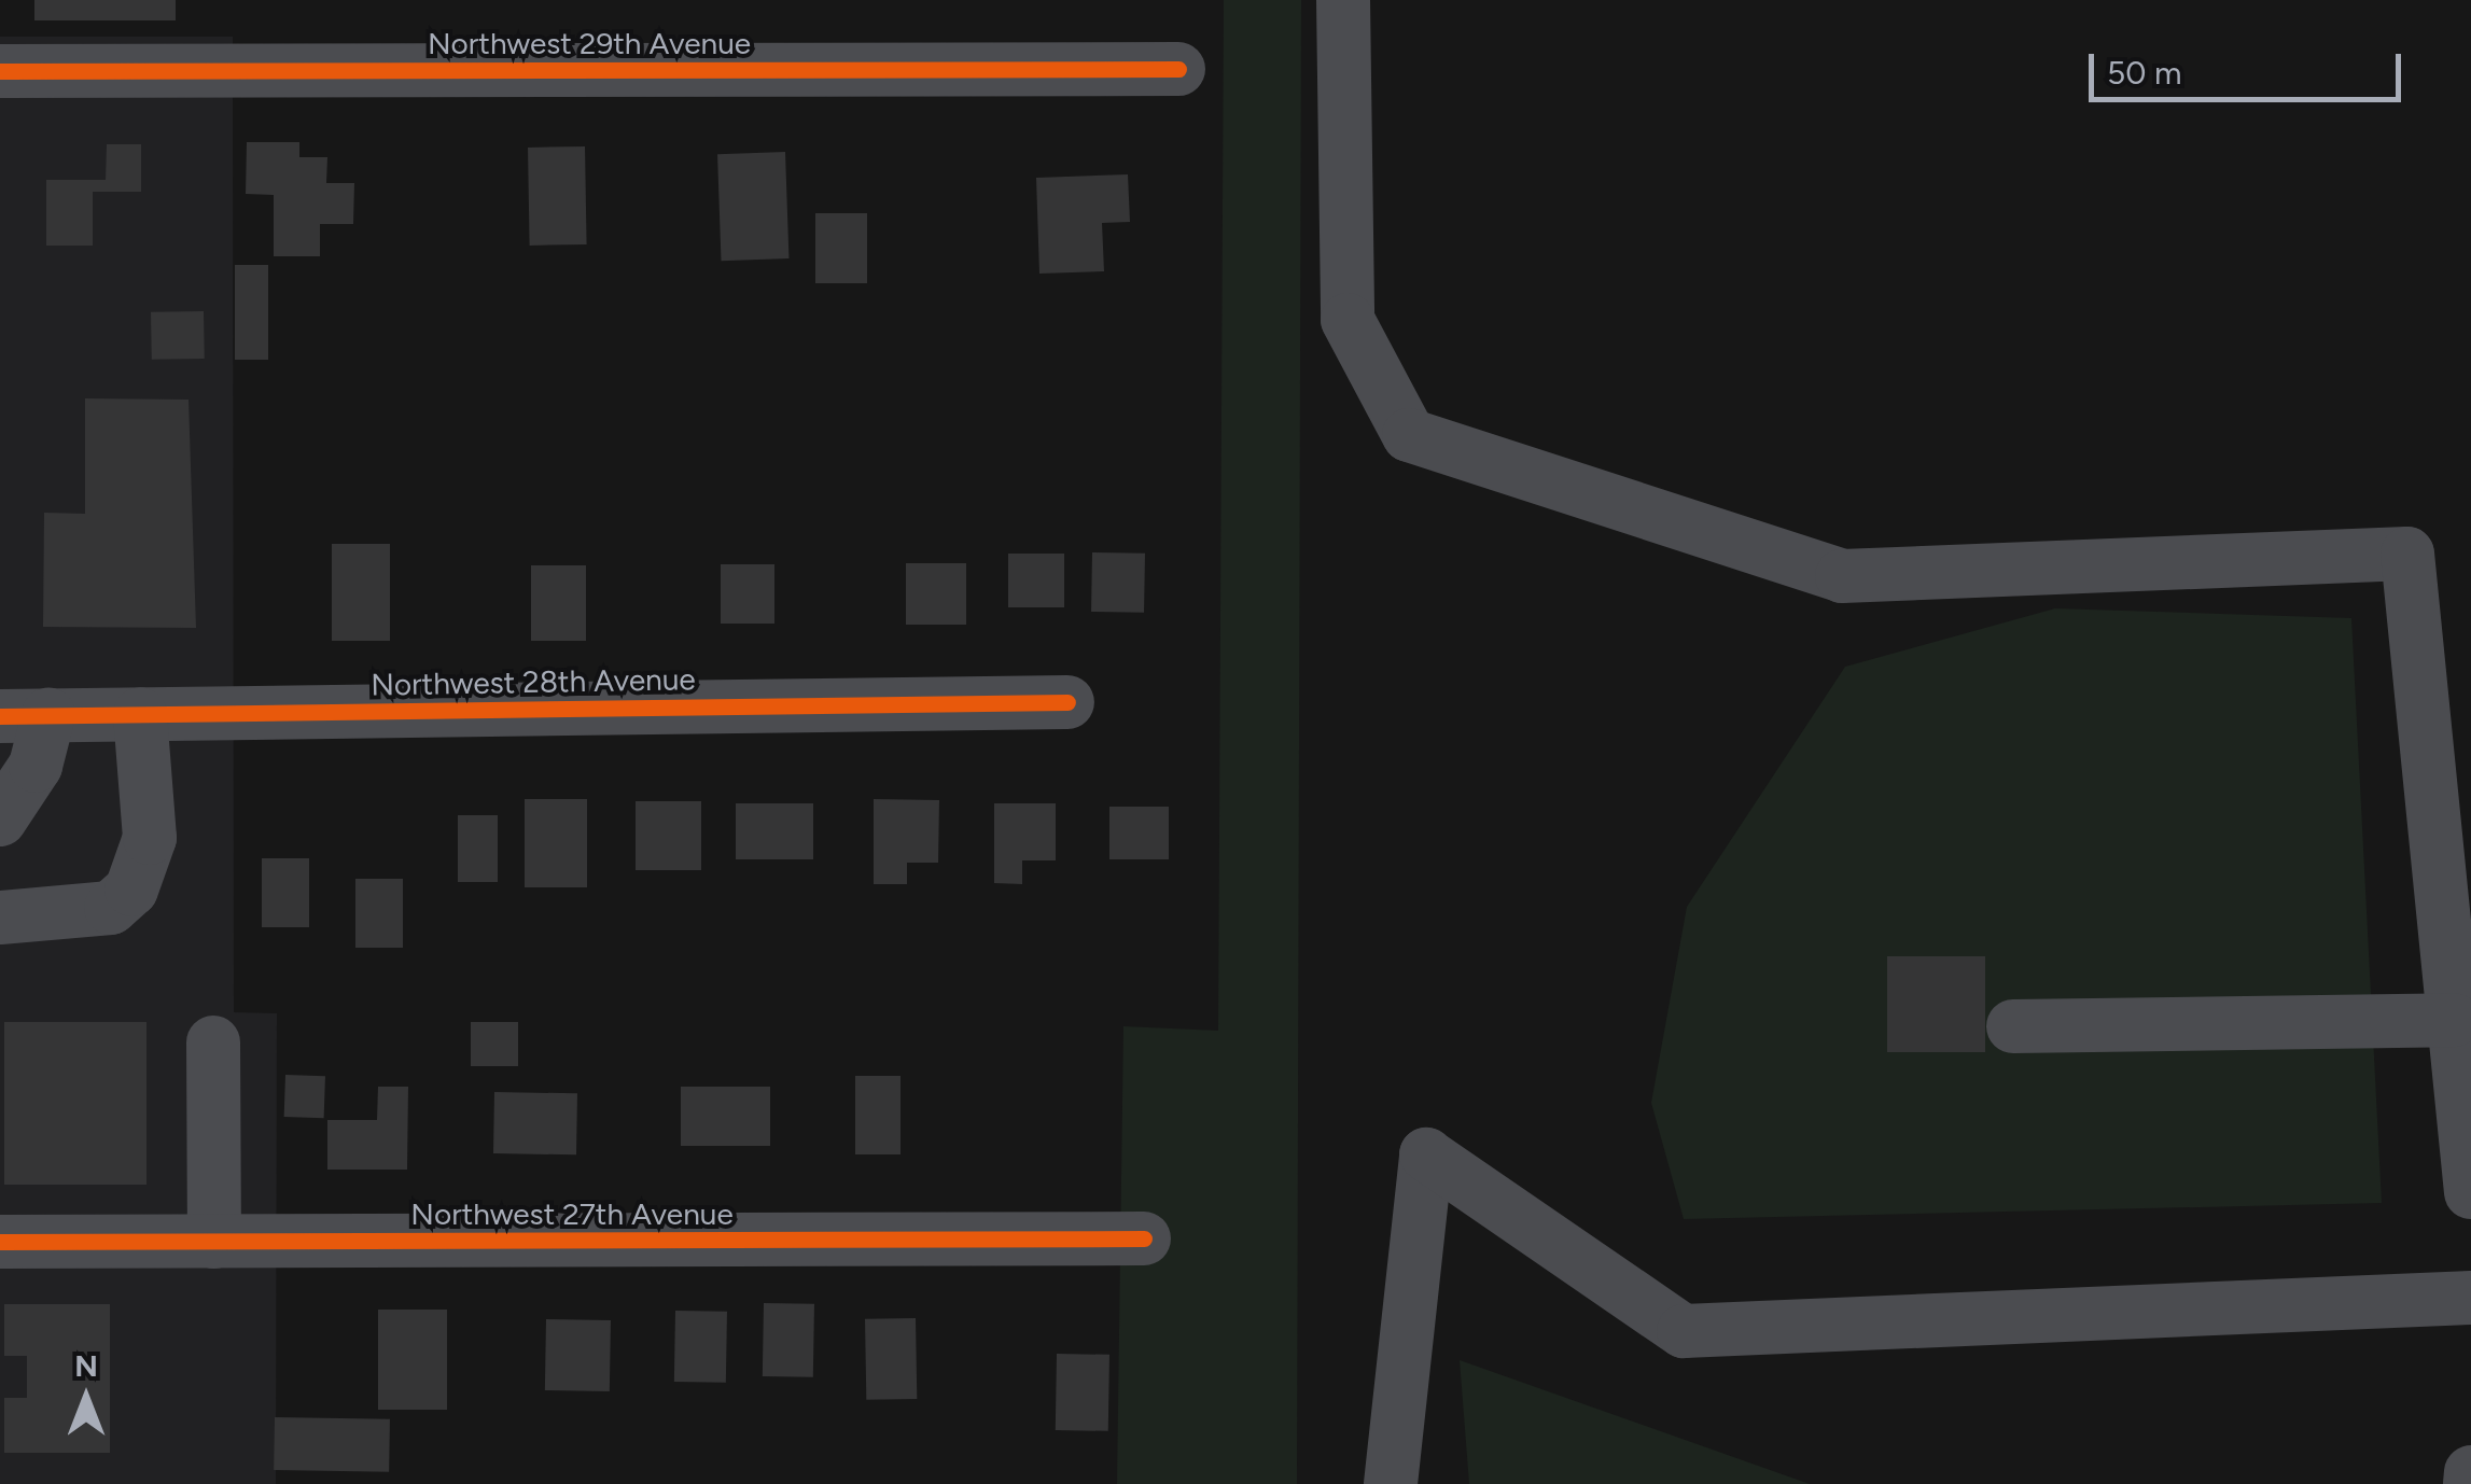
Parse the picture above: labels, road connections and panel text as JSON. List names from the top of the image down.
{
  "streets": {
    "street": ["Northwest 29th Avenue", "Northwest 28th Avenue", "Northwest 27th Avenue"]
  },
  "scale_bar": "50 m",
  "north": "top"
}
